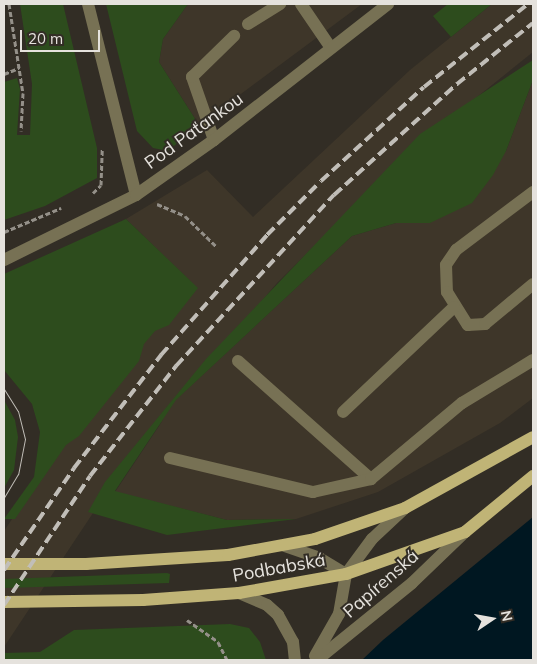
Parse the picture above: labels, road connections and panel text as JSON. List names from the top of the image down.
{
  "streets": {
    "main road": ["Podbabská"],
    "street": ["Pod Paťankou", "Papírenská"]
  },
  "crossings": [
    ["Podbabská", "Papírenská"]
  ],
  "scale_bar": "20 m",
  "north": "right"
}
